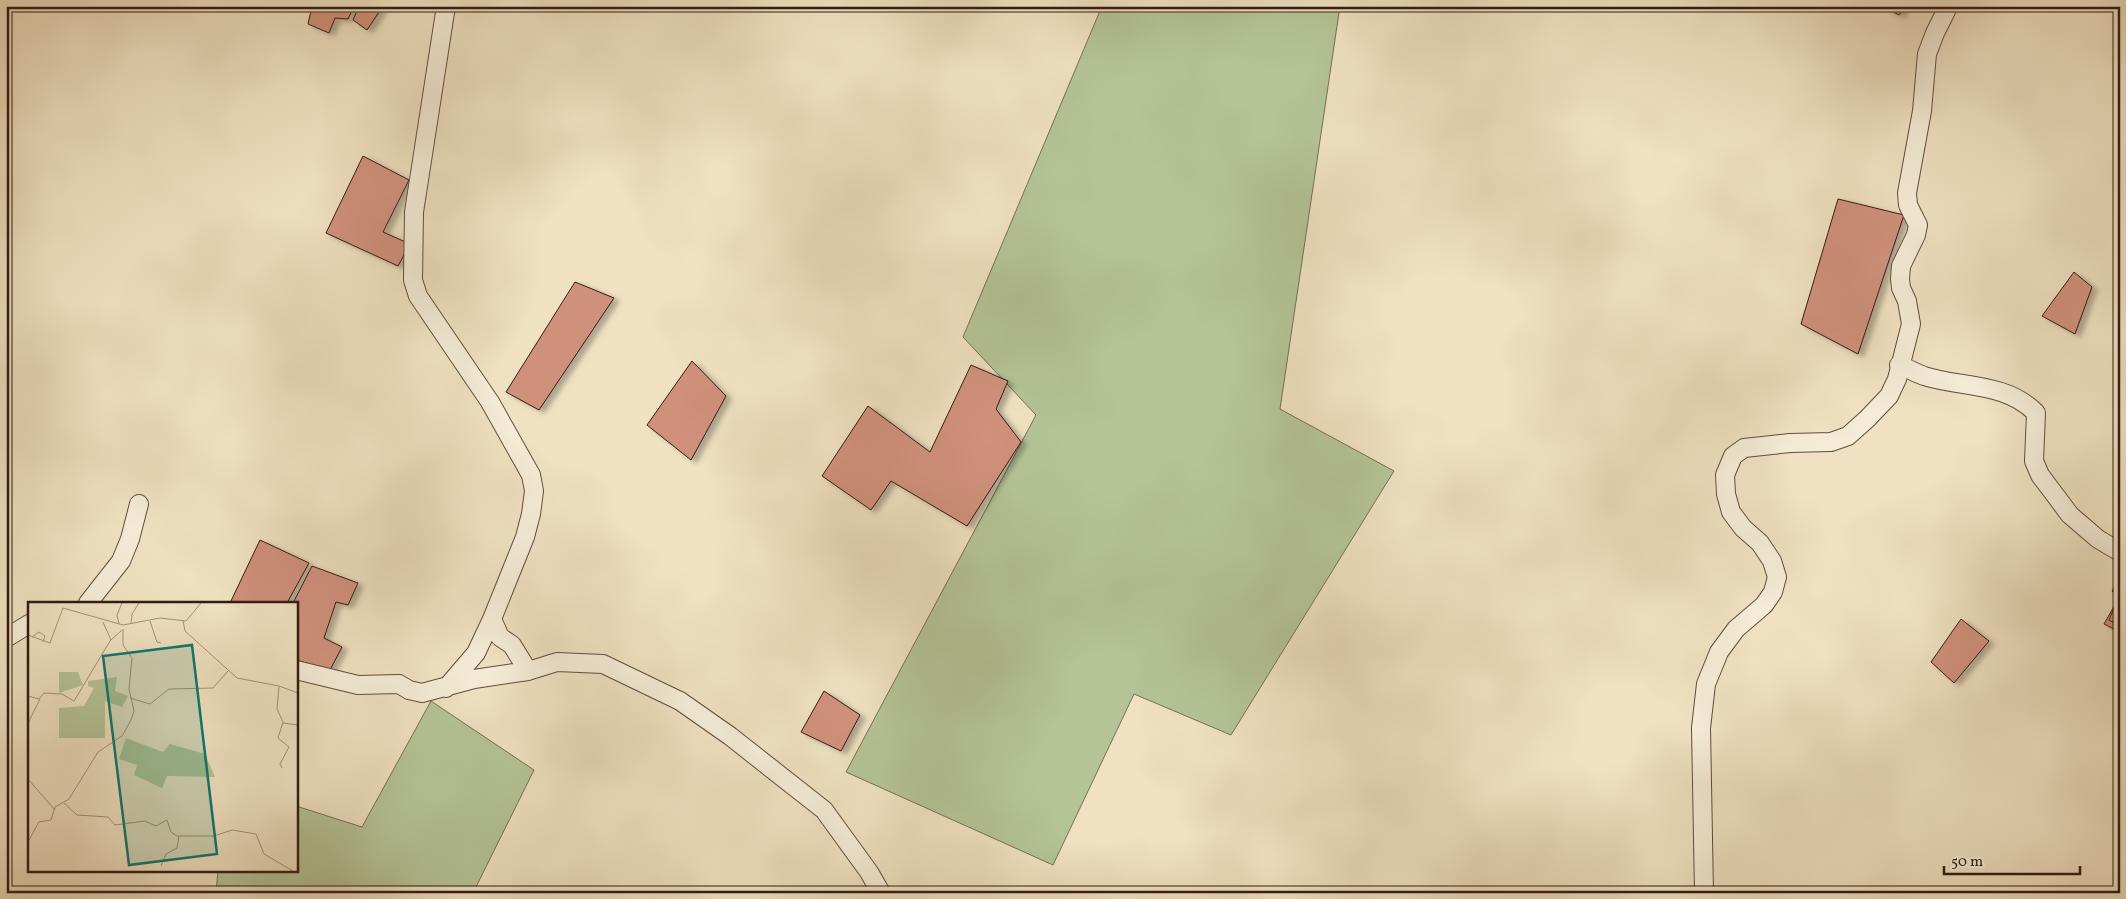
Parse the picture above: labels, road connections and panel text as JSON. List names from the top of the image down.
{
  "scale_bar": "50 m"
}
